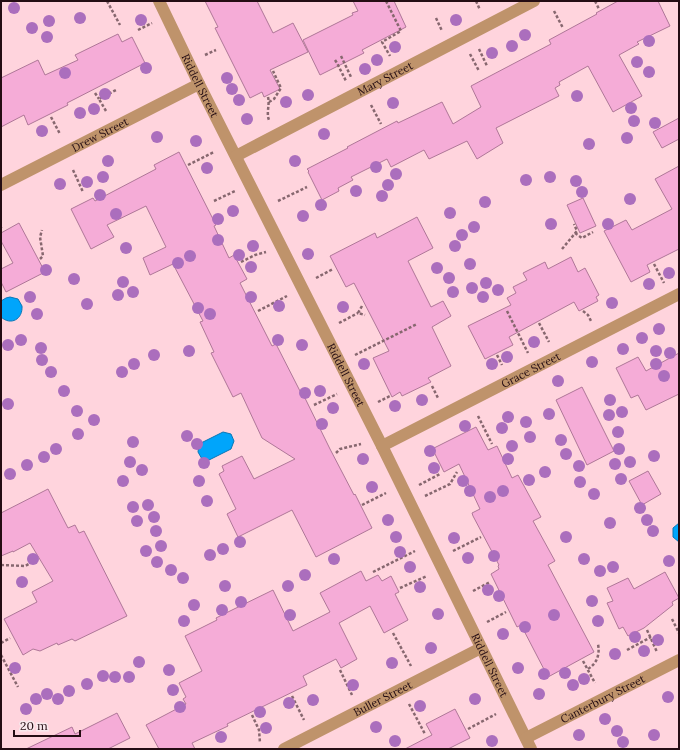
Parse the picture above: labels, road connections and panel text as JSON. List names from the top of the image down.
{
  "streets": {
    "street": [
      "Mary Street",
      "Riddell Street",
      "Drew Street",
      "Grace Street",
      "Buller Street",
      "Canterbury Street"
    ]
  },
  "crossings": [
    ["Mary Street", "Riddell Street"],
    ["Riddell Street", "Drew Street"],
    ["Riddell Street", "Grace Street"],
    ["Riddell Street", "Buller Street"],
    ["Riddell Street", "Canterbury Street"]
  ],
  "scale_bar": "20 m"
}
